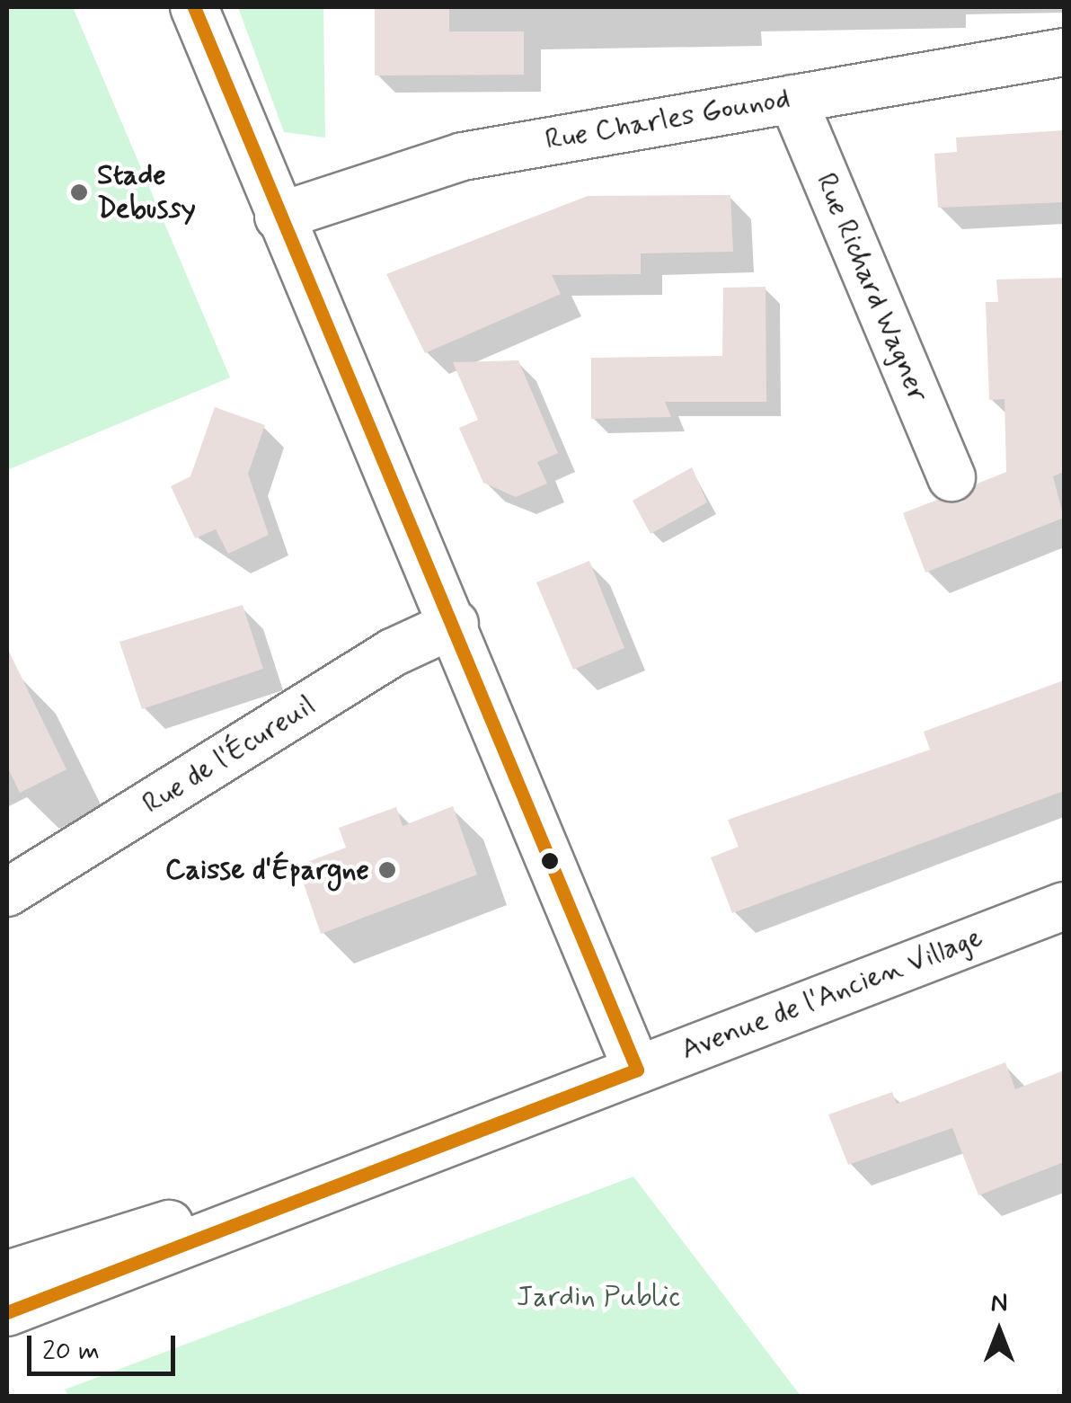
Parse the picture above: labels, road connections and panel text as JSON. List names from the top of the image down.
{
  "streets": {
    "street": [
      "Rue Charles Gounod",
      "Rue Richard Wagner",
      "Rue de l'Écureuil",
      "Avenue de l'Ancien Village"
    ]
  },
  "crossings": [
    ["Rue Charles Gounod", "Rue Richard Wagner"]
  ],
  "parks": ["Jardin Public"],
  "places": ["Stade Debussy", "Caisse d'Épargne"],
  "scale_bar": "20 m",
  "north": "top"
}
